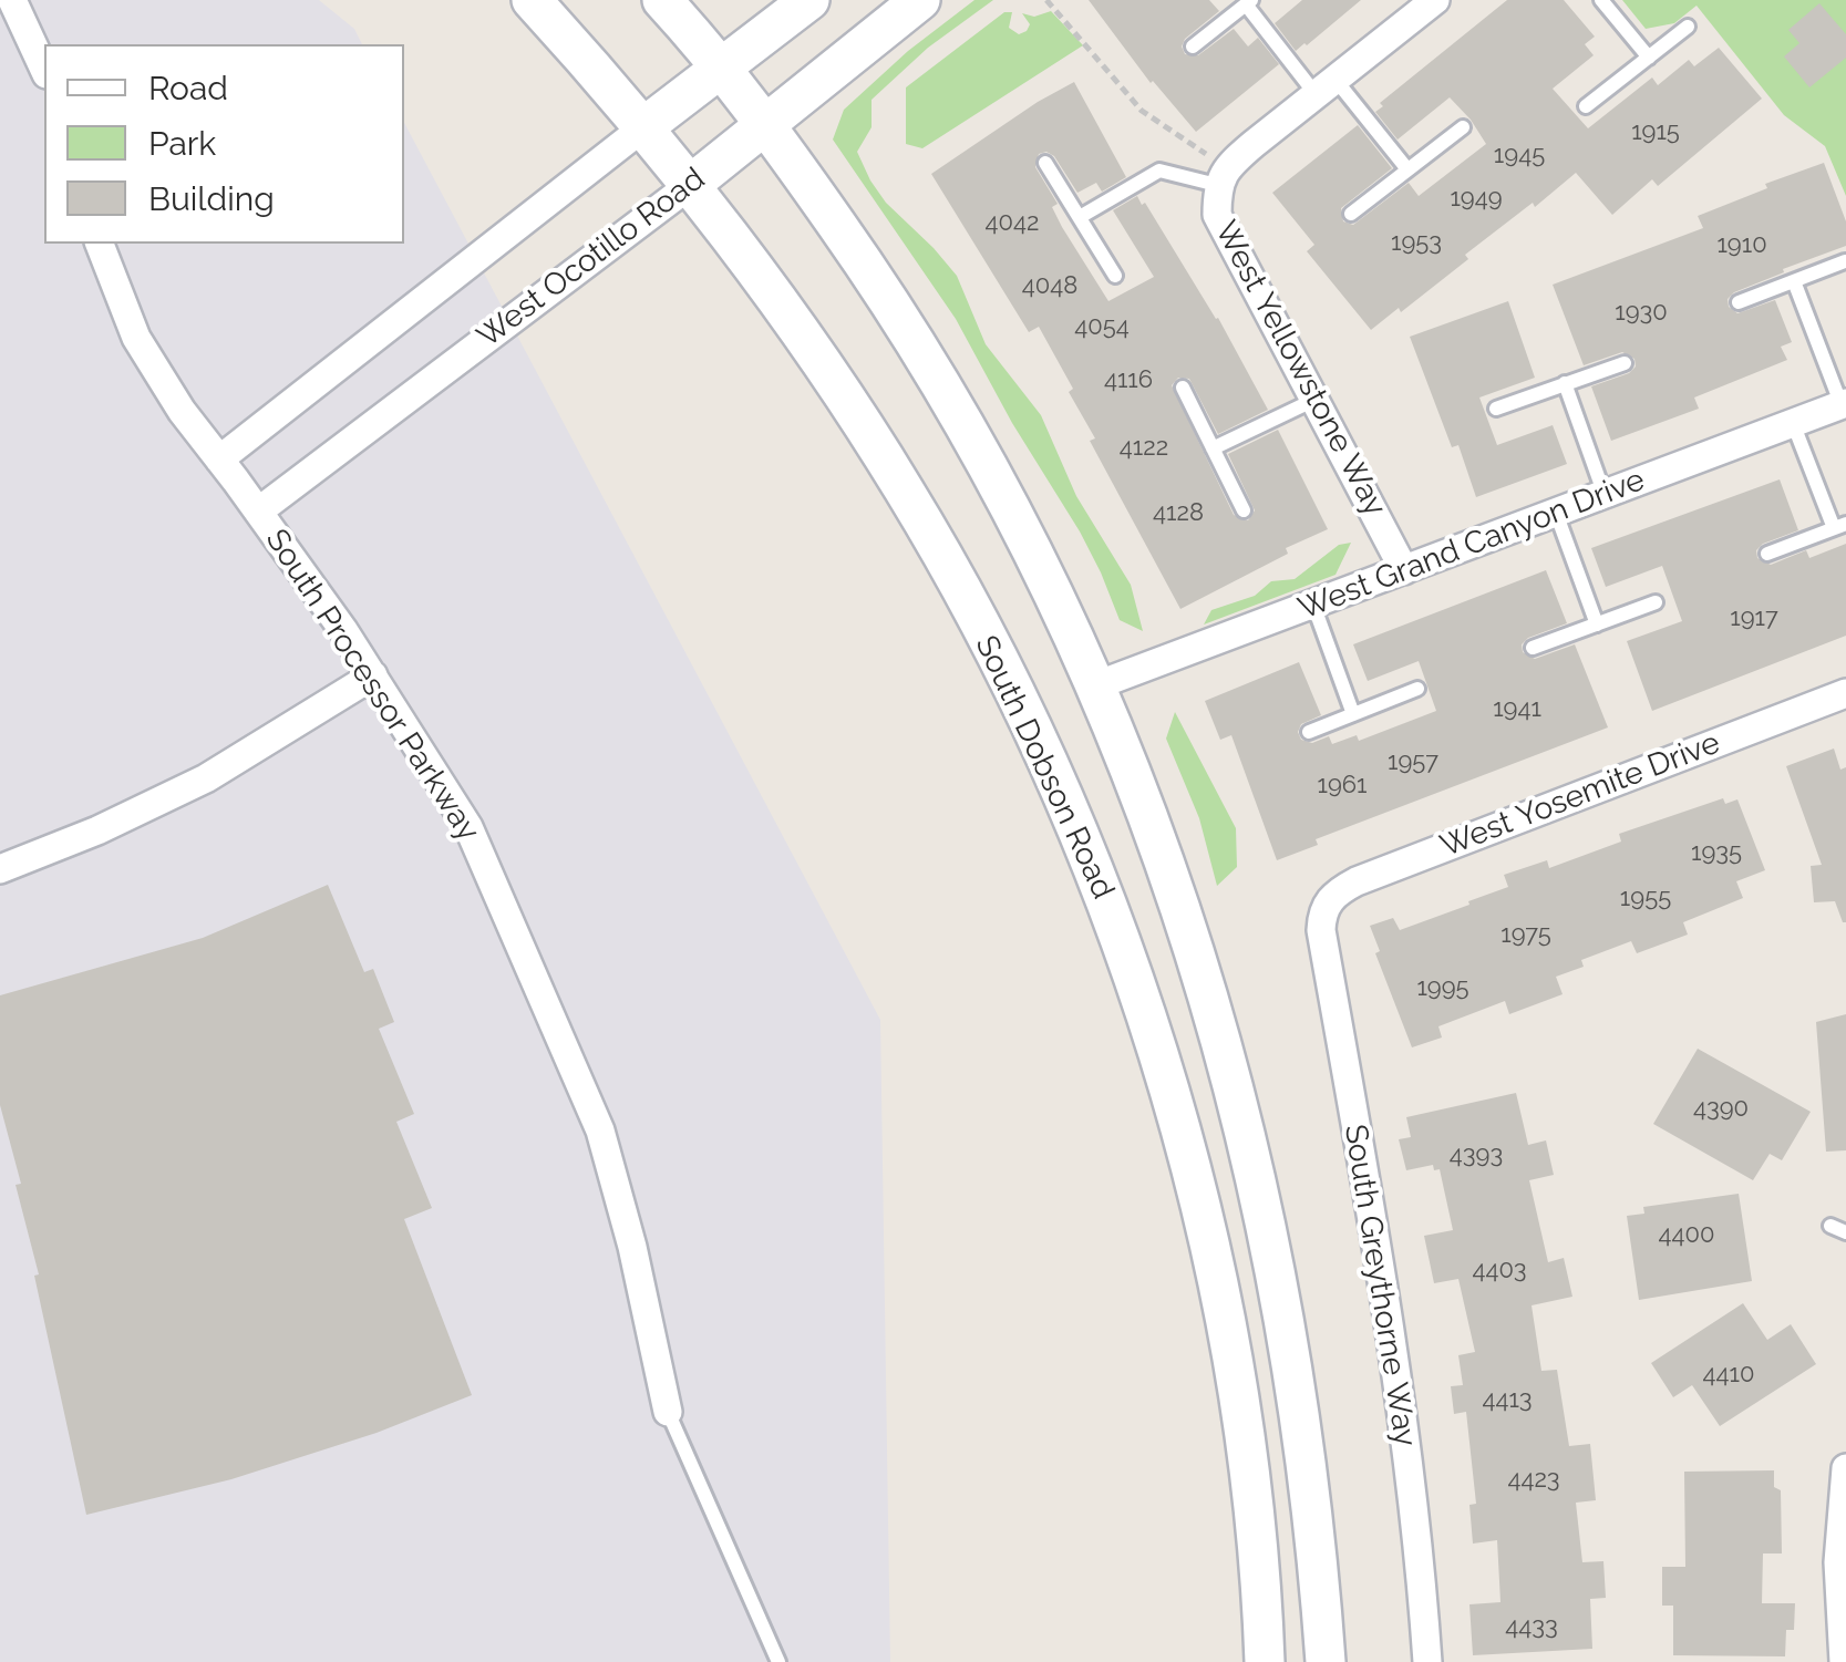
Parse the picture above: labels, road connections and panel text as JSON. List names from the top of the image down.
{
  "streets": {
    "street": [
      "West Ocotillo Road",
      "West Yellowstone Way",
      "West Grand Canyon Drive",
      "South Processor Parkway",
      "South Dobson Road",
      "West Yosemite Drive",
      "South Greythorne Way"
    ]
  },
  "crossings": [
    ["West Ocotillo Road", "South Processor Parkway"],
    ["West Ocotillo Road", "South Dobson Road"],
    ["West Yellowstone Way", "West Grand Canyon Drive"],
    ["West Yosemite Drive", "South Greythorne Way"]
  ],
  "house_numbers": [
    "1915",
    "1945",
    "1949",
    "4042",
    "1953",
    "1910",
    "4048",
    "1930",
    "4054",
    "4116",
    "4122",
    "4128",
    "1917",
    "1941",
    "1957",
    "1961",
    "1935",
    "1955",
    "1975",
    "1995",
    "4390",
    "4393",
    "4400",
    "4403",
    "4410",
    "4413",
    "4423",
    "4433"
  ],
  "legend": ["Road", "Park", "Building"]
}
